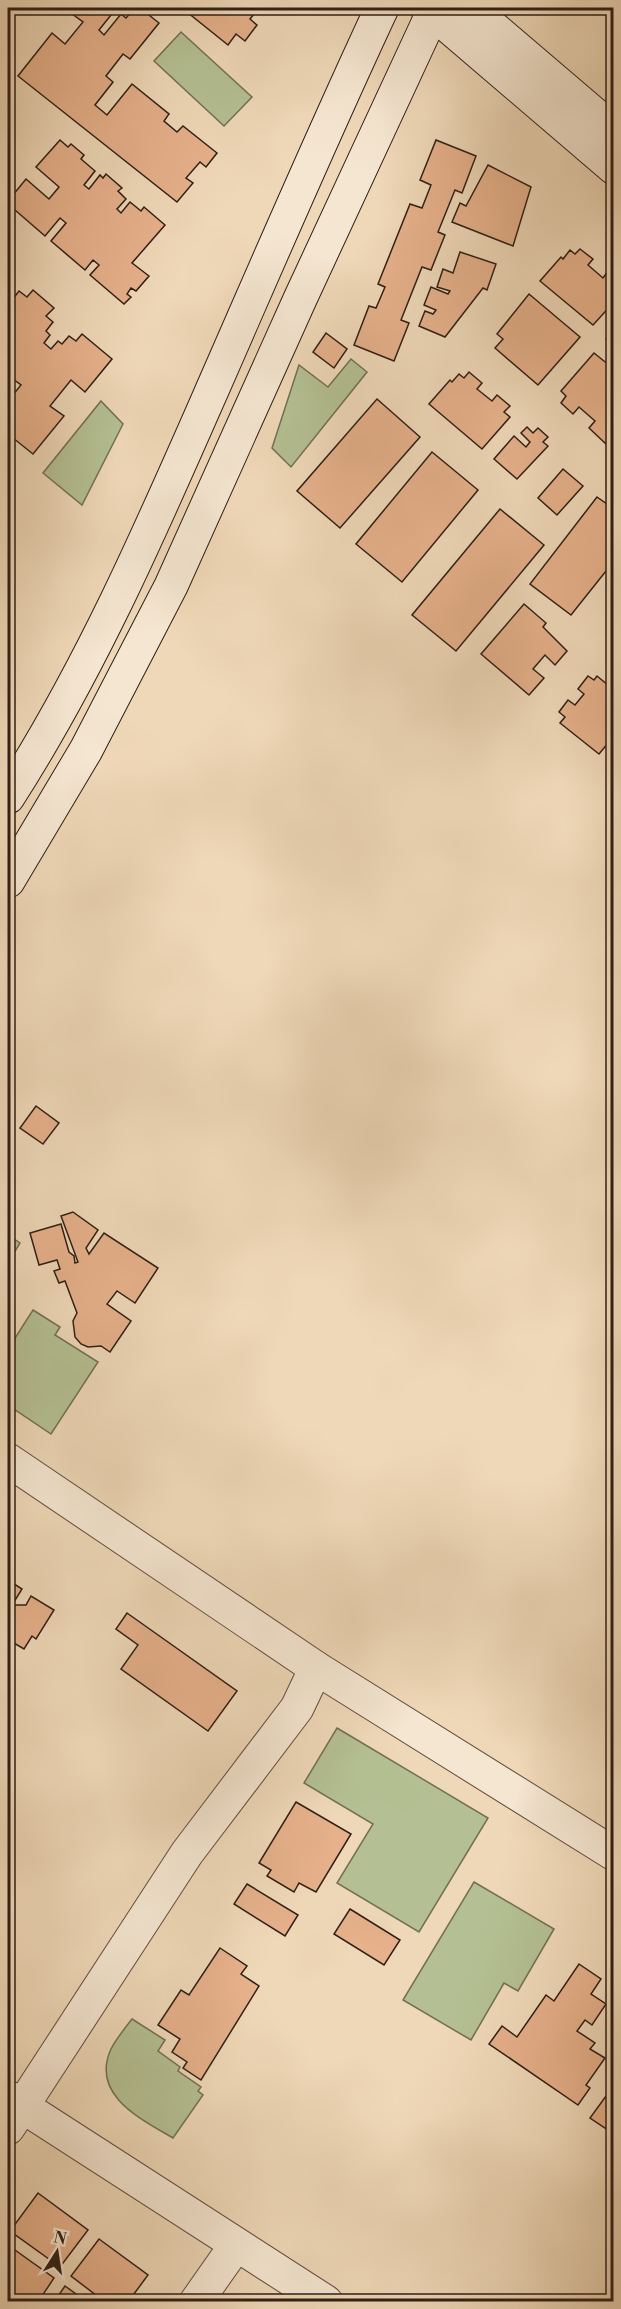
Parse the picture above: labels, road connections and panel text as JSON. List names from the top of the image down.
{
  "north": "top"
}
